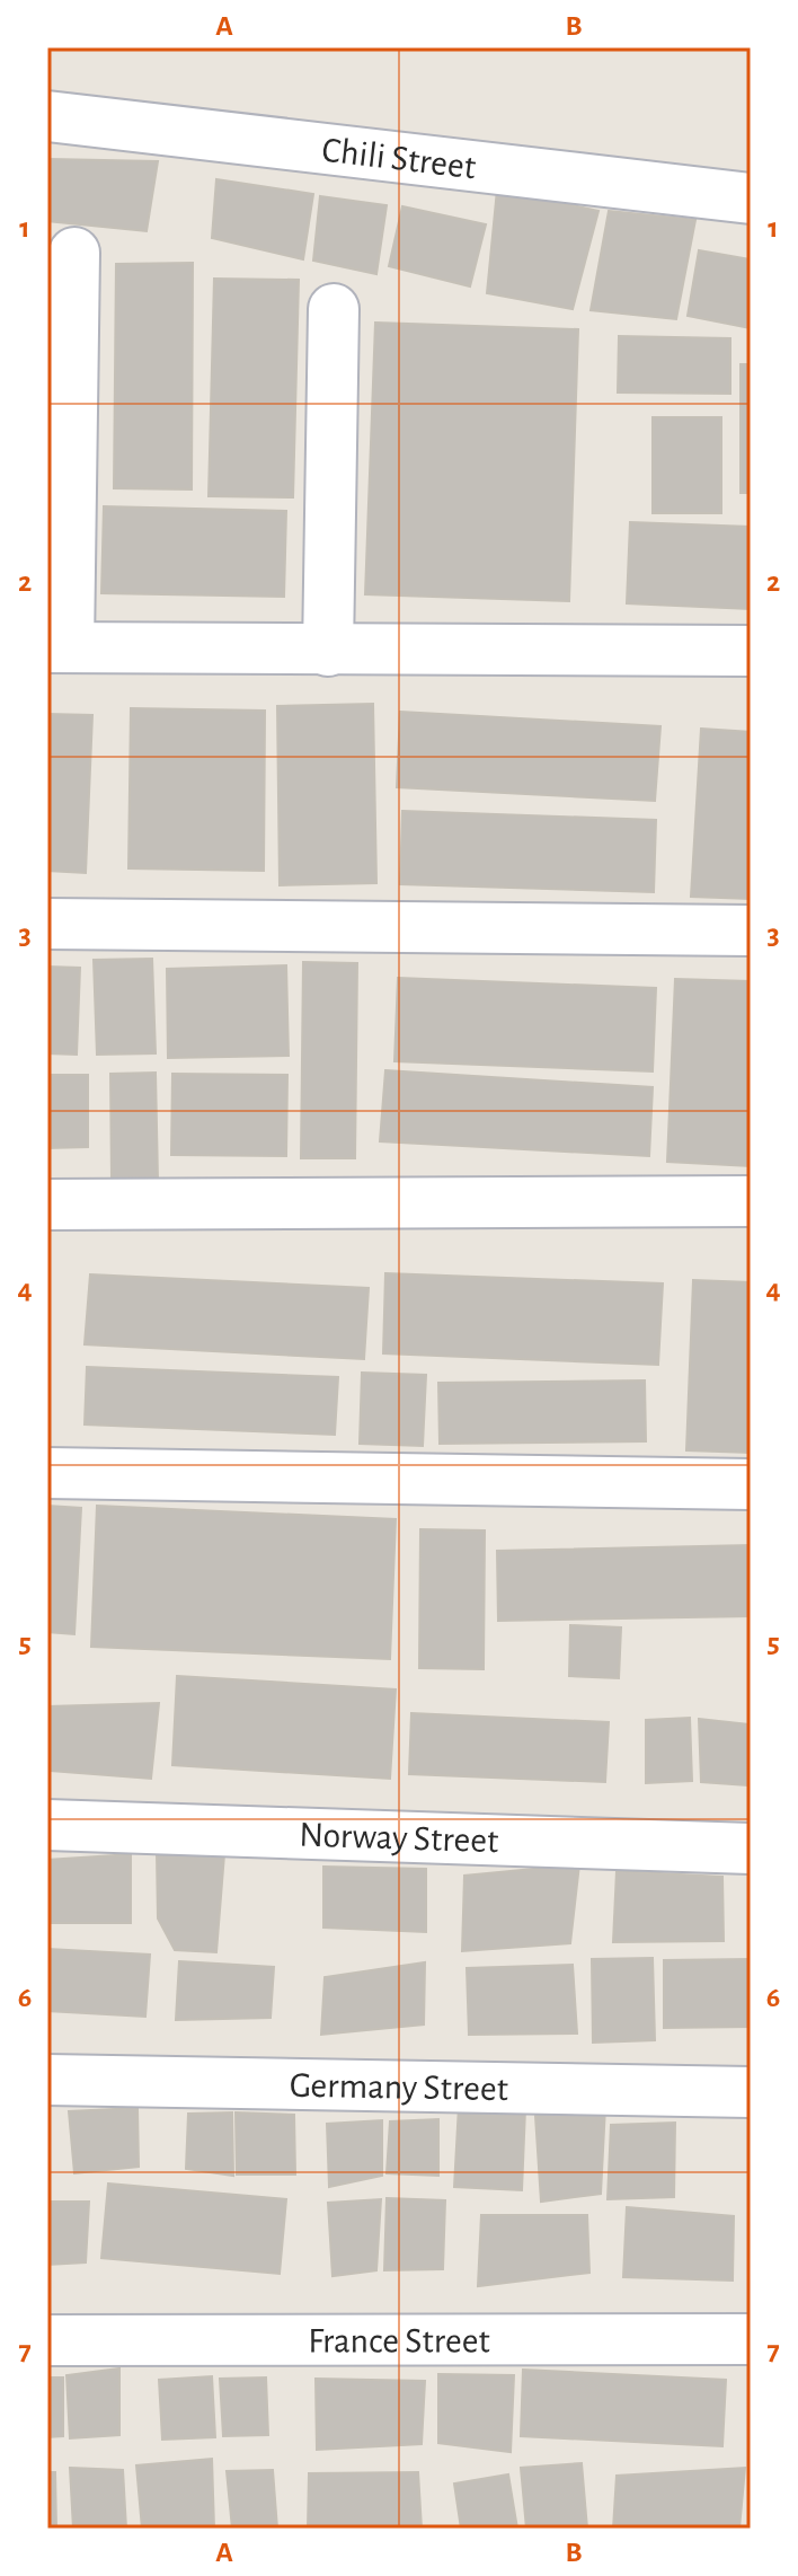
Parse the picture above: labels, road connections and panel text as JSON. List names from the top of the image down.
{
  "streets": {
    "street": [
      "Chili Street",
      "Norway Street",
      "Germany Street",
      "France Street"
    ]
  },
  "grid": {
    "columns": ["A", "B"],
    "rows": [
      "1",
      "2",
      "3",
      "4",
      "5",
      "6",
      "7"
    ]
  }
}
